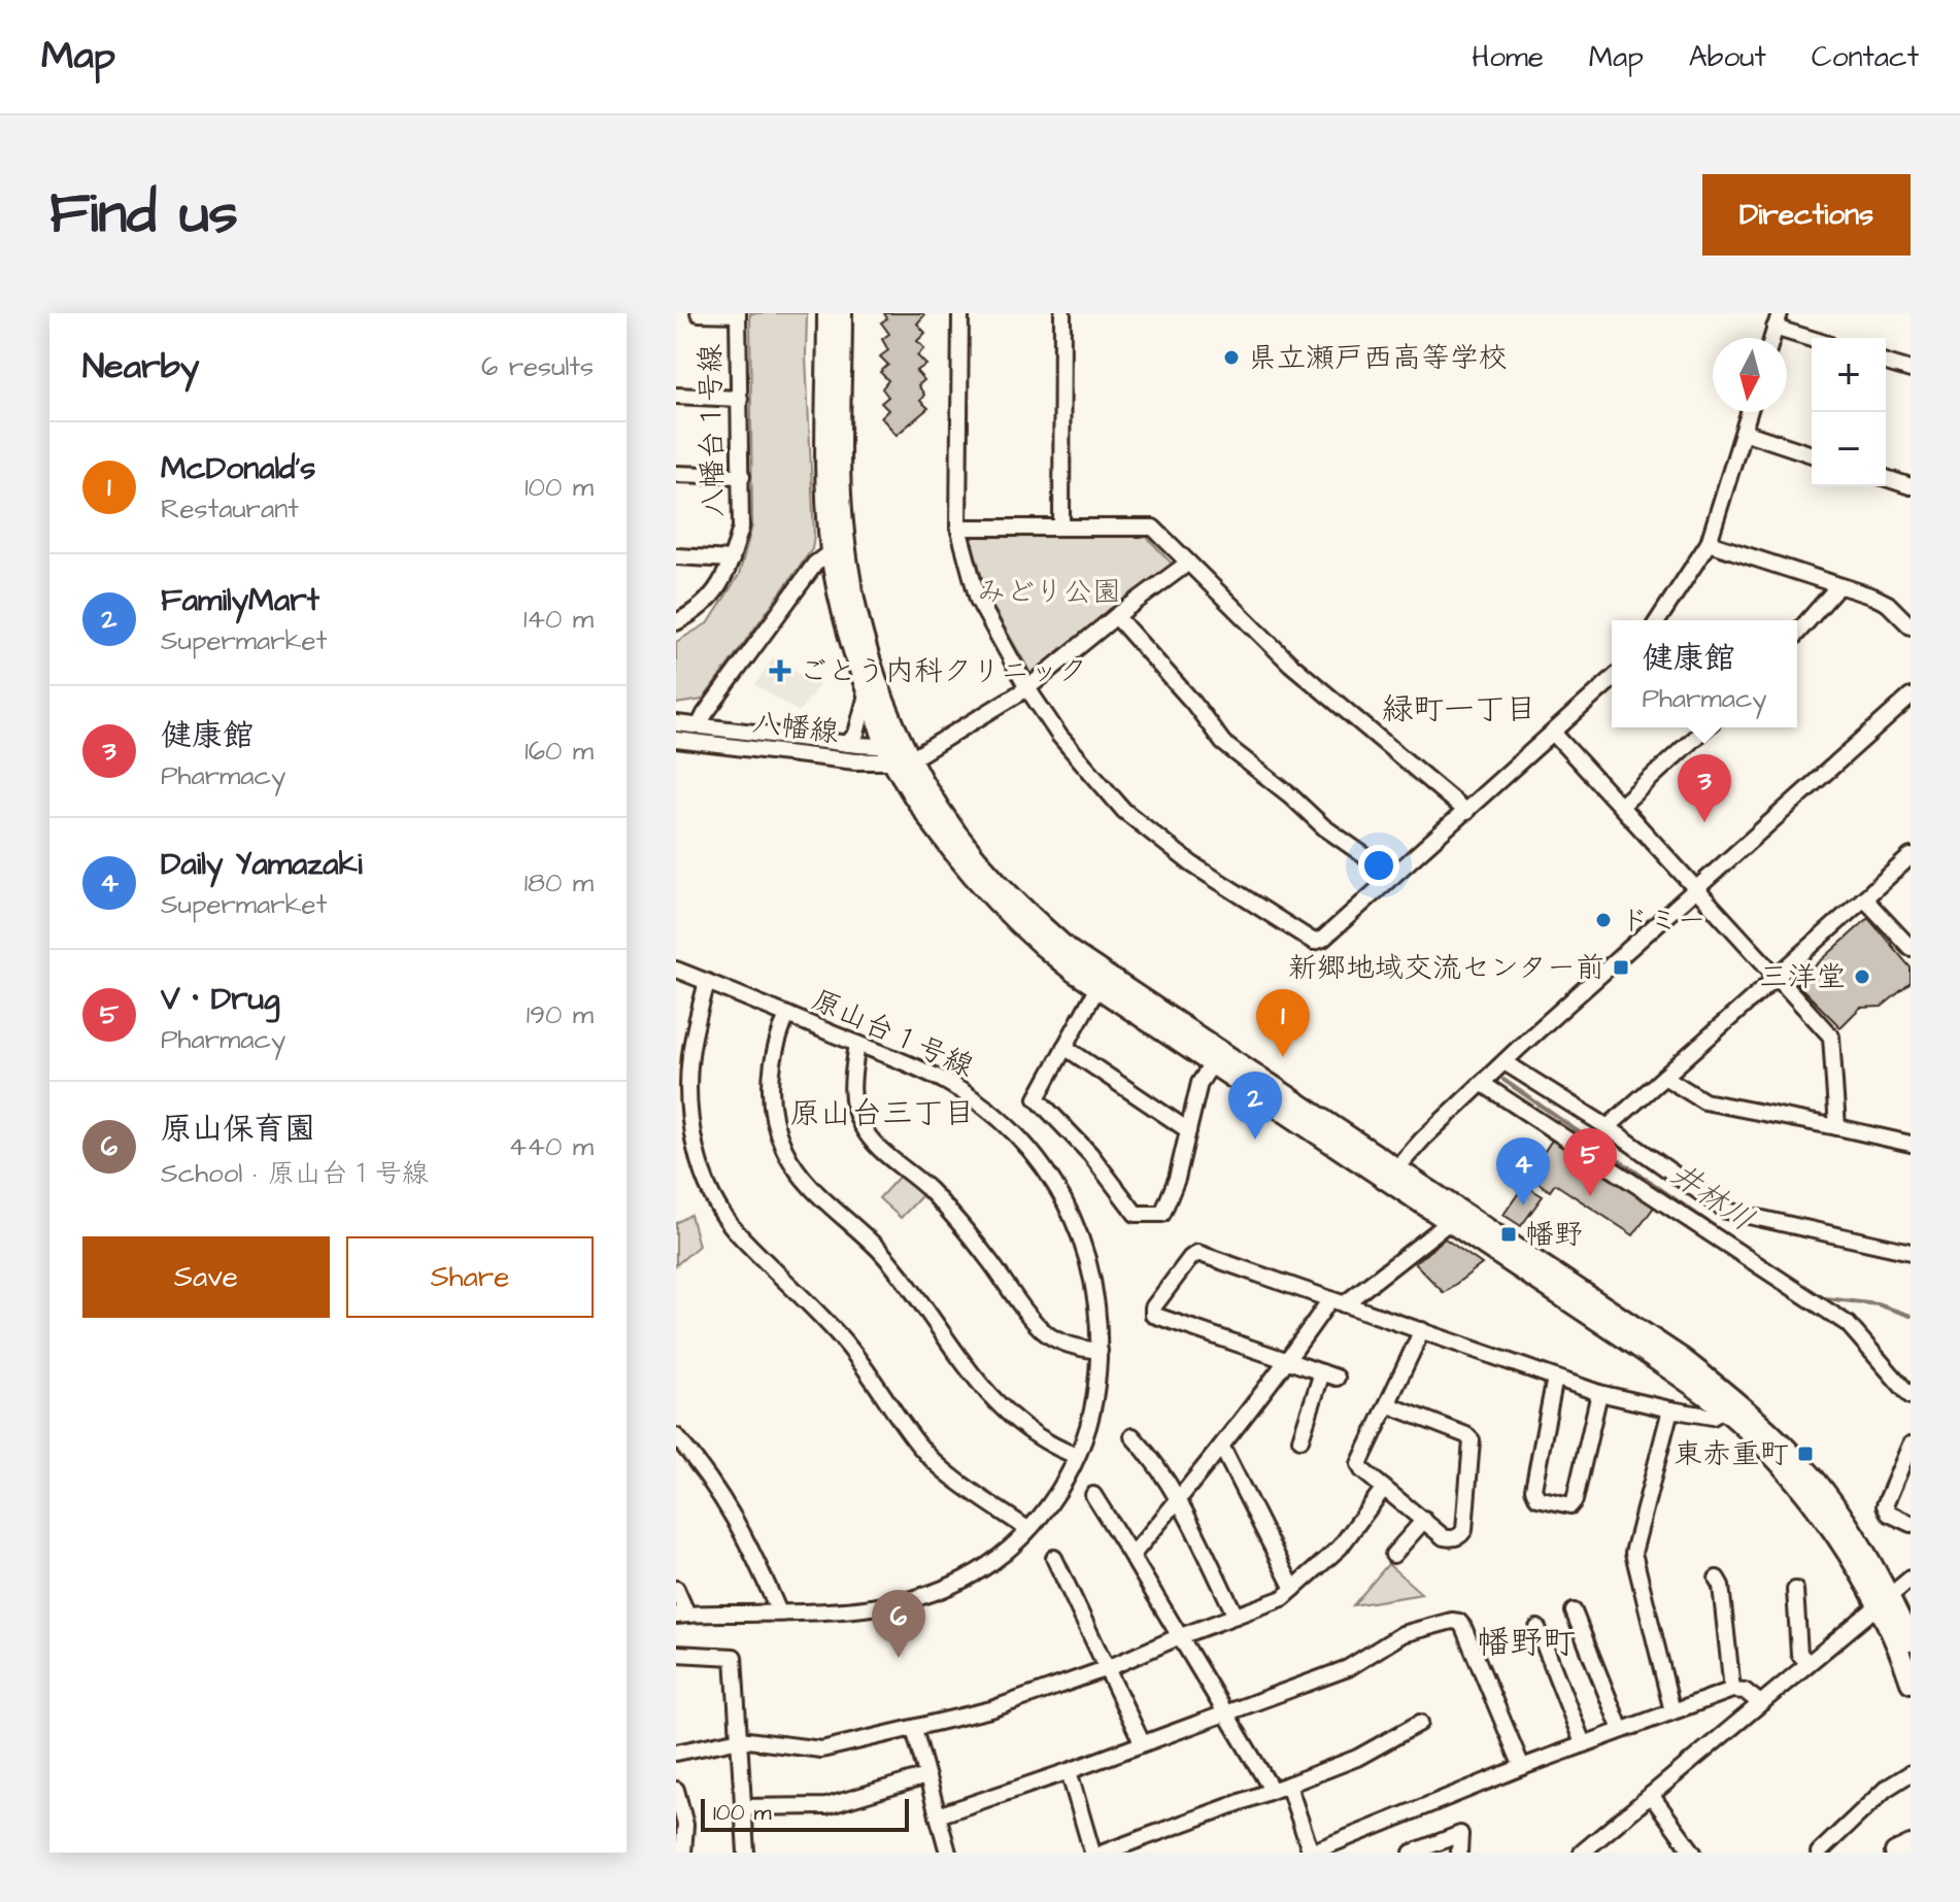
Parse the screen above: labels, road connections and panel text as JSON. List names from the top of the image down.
{
  "streets": {
    "street": ["八幡台１号線", "八幡線", "原山台１号線"]
  },
  "districts": ["緑町一丁目", "原山台三丁目", "幡野町"],
  "water": ["井林川"],
  "parks": ["みどり公園"],
  "places": {
    "other": ["県立瀬戸西高等学校", "ドミー", "三洋堂"],
    "health": ["ごとう内科クリニック"],
    "transit": ["新郷地域交流センター前", "幡野", "東赤重町"]
  },
  "scale_bar": "100 m",
  "north": "bottom",
  "page": {
    "header": "Map",
    "nav": [
      "Home",
      "Map",
      "About",
      "Contact"
    ],
    "title": "Find us",
    "buttons": [
      "Directions",
      ["Save", "Share"]
    ],
    "heading": ["Nearby", "6 results"],
    "map_buttons": ["+", "−"],
    "list": [
      {
        "mark": "1",
        "name": "McDonald's",
        "note": "Restaurant",
        "value": "100 m"
      },
      {
        "mark": "2",
        "name": "FamilyMart",
        "note": "Supermarket",
        "value": "140 m"
      },
      {
        "mark": "3",
        "name": "健康館",
        "note": "Pharmacy",
        "value": "160 m"
      },
      {
        "mark": "4",
        "name": "Daily Yamazaki",
        "note": "Supermarket",
        "value": "180 m"
      },
      {
        "mark": "5",
        "name": "V・Drug",
        "note": "Pharmacy",
        "value": "190 m"
      },
      {
        "mark": "6",
        "name": "原山保育園",
        "note": "School · 原山台１号線",
        "value": "440 m"
      }
    ],
    "popup": ["健康館", "Pharmacy"],
    "pins": [
      "3",
      "1",
      "2",
      "5",
      "4",
      "6"
    ],
    "scale": "100 m"
  }
}
